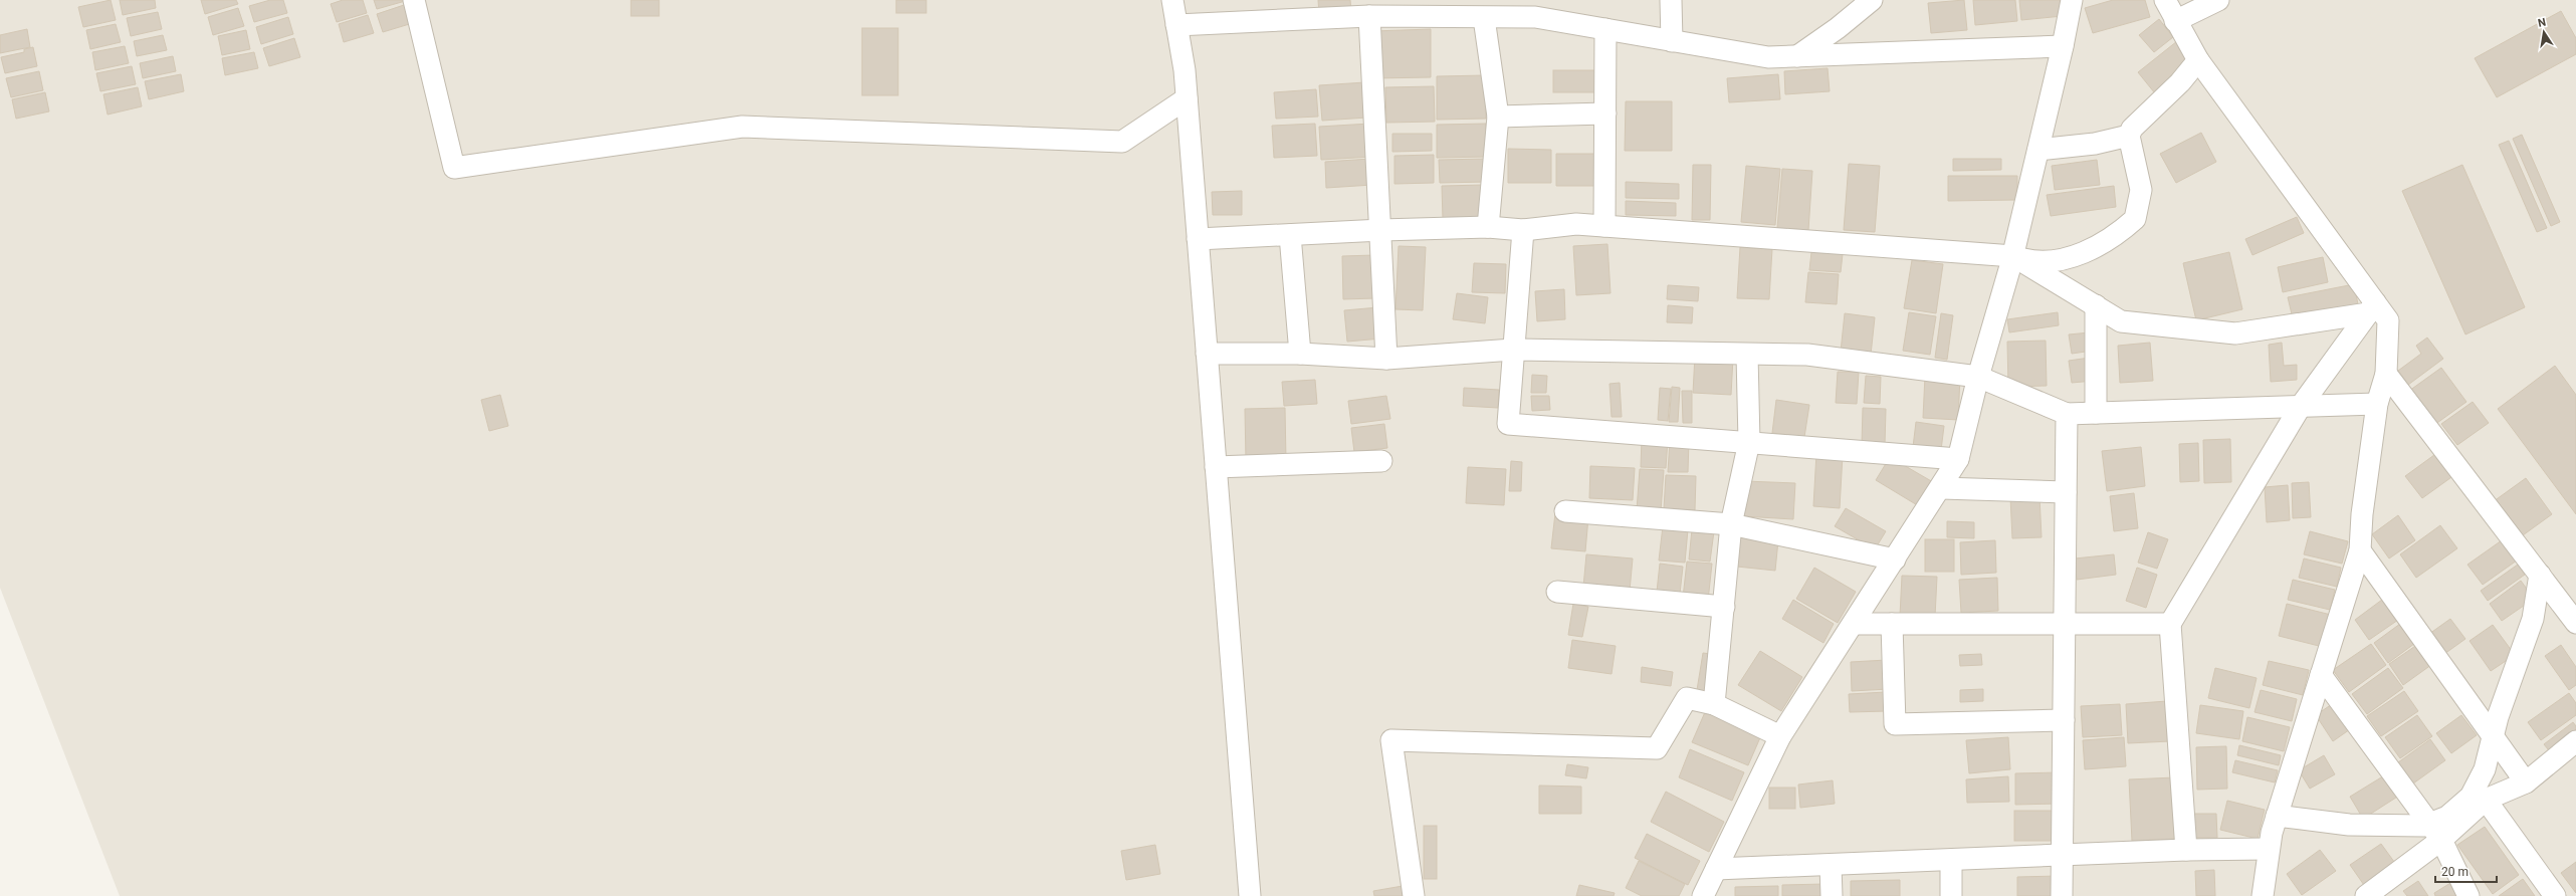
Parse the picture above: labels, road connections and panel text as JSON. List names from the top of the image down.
{
  "scale_bar": "20 m",
  "north": "top"
}
